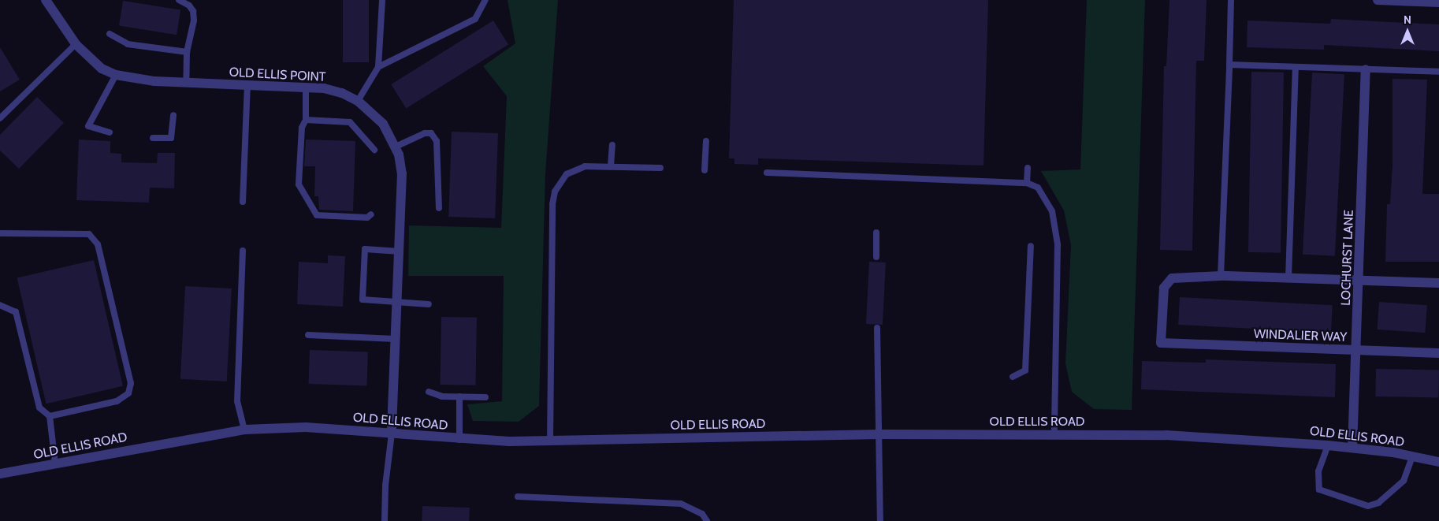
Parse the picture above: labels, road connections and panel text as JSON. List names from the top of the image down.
{
  "streets": {
    "street": [
      "OLD ELLIS POINT",
      "LOCHURST LANE",
      "WINDALIER WAY",
      "OLD ELLIS ROAD"
    ]
  },
  "crossings": [
    ["OLD ELLIS POINT", "OLD ELLIS ROAD"],
    ["LOCHURST LANE", "WINDALIER WAY"],
    ["LOCHURST LANE", "OLD ELLIS ROAD"]
  ],
  "north": "top"
}
